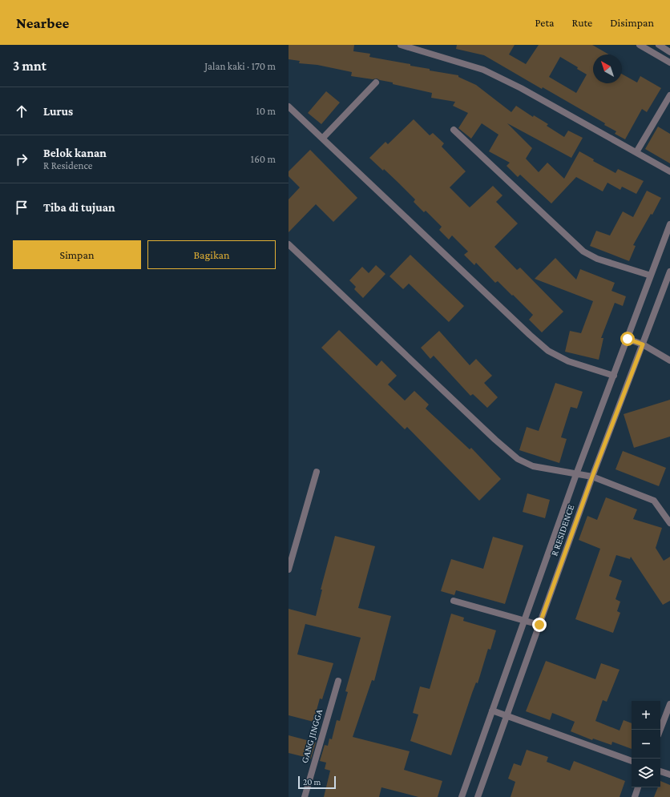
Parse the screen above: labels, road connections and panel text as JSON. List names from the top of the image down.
{
  "streets": {
    "street": ["R RESIDENCE", "GANG JINGGA"]
  },
  "scale_bar": "20 m",
  "north": "top left",
  "page": {
    "header": "Nearbee",
    "nav": ["Peta", "Rute", "Disimpan"],
    "heading": ["3 mnt", "Jalan kaki · 170 m"],
    "list": [
      ["Lurus", "10 m"],
      ["Belok kanan", "R Residence", "160 m"],
      "Tiba di tujuan"
    ],
    "buttons": ["Simpan", "Bagikan"],
    "map_buttons": ["+", "−"],
    "scale": "20 m"
  }
}
